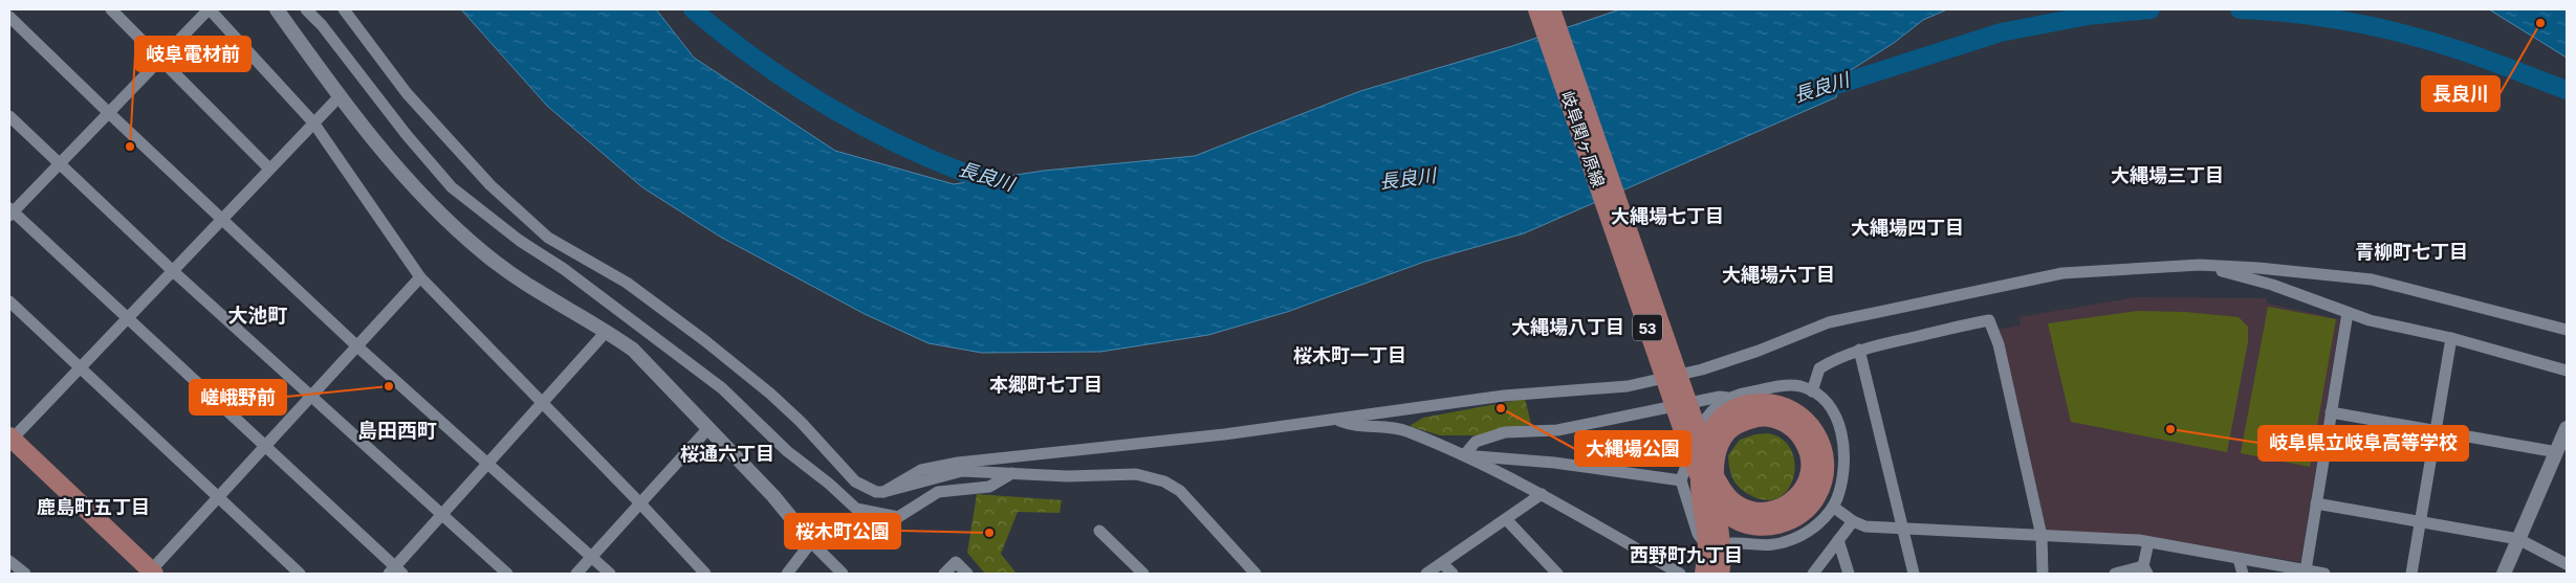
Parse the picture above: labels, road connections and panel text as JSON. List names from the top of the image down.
{
  "streets": {
    "main road": ["岐阜関ヶ原線", "53"]
  },
  "districts": [
    "大縄場三丁目",
    "大縄場七丁目",
    "大縄場四丁目",
    "青柳町七丁目",
    "大縄場六丁目",
    "大池町",
    "大縄場八丁目",
    "桜木町一丁目",
    "本郷町七丁目",
    "島田西町",
    "桜通六丁目",
    "鹿島町五丁目",
    "西野町九丁目"
  ],
  "water": ["長良川"],
  "places": [
    "長良川",
    "岐阜電材前",
    "嵯峨野前",
    "大縄場公園",
    "岐阜県立岐阜高等学校",
    "桜木町公園"
  ]
}
